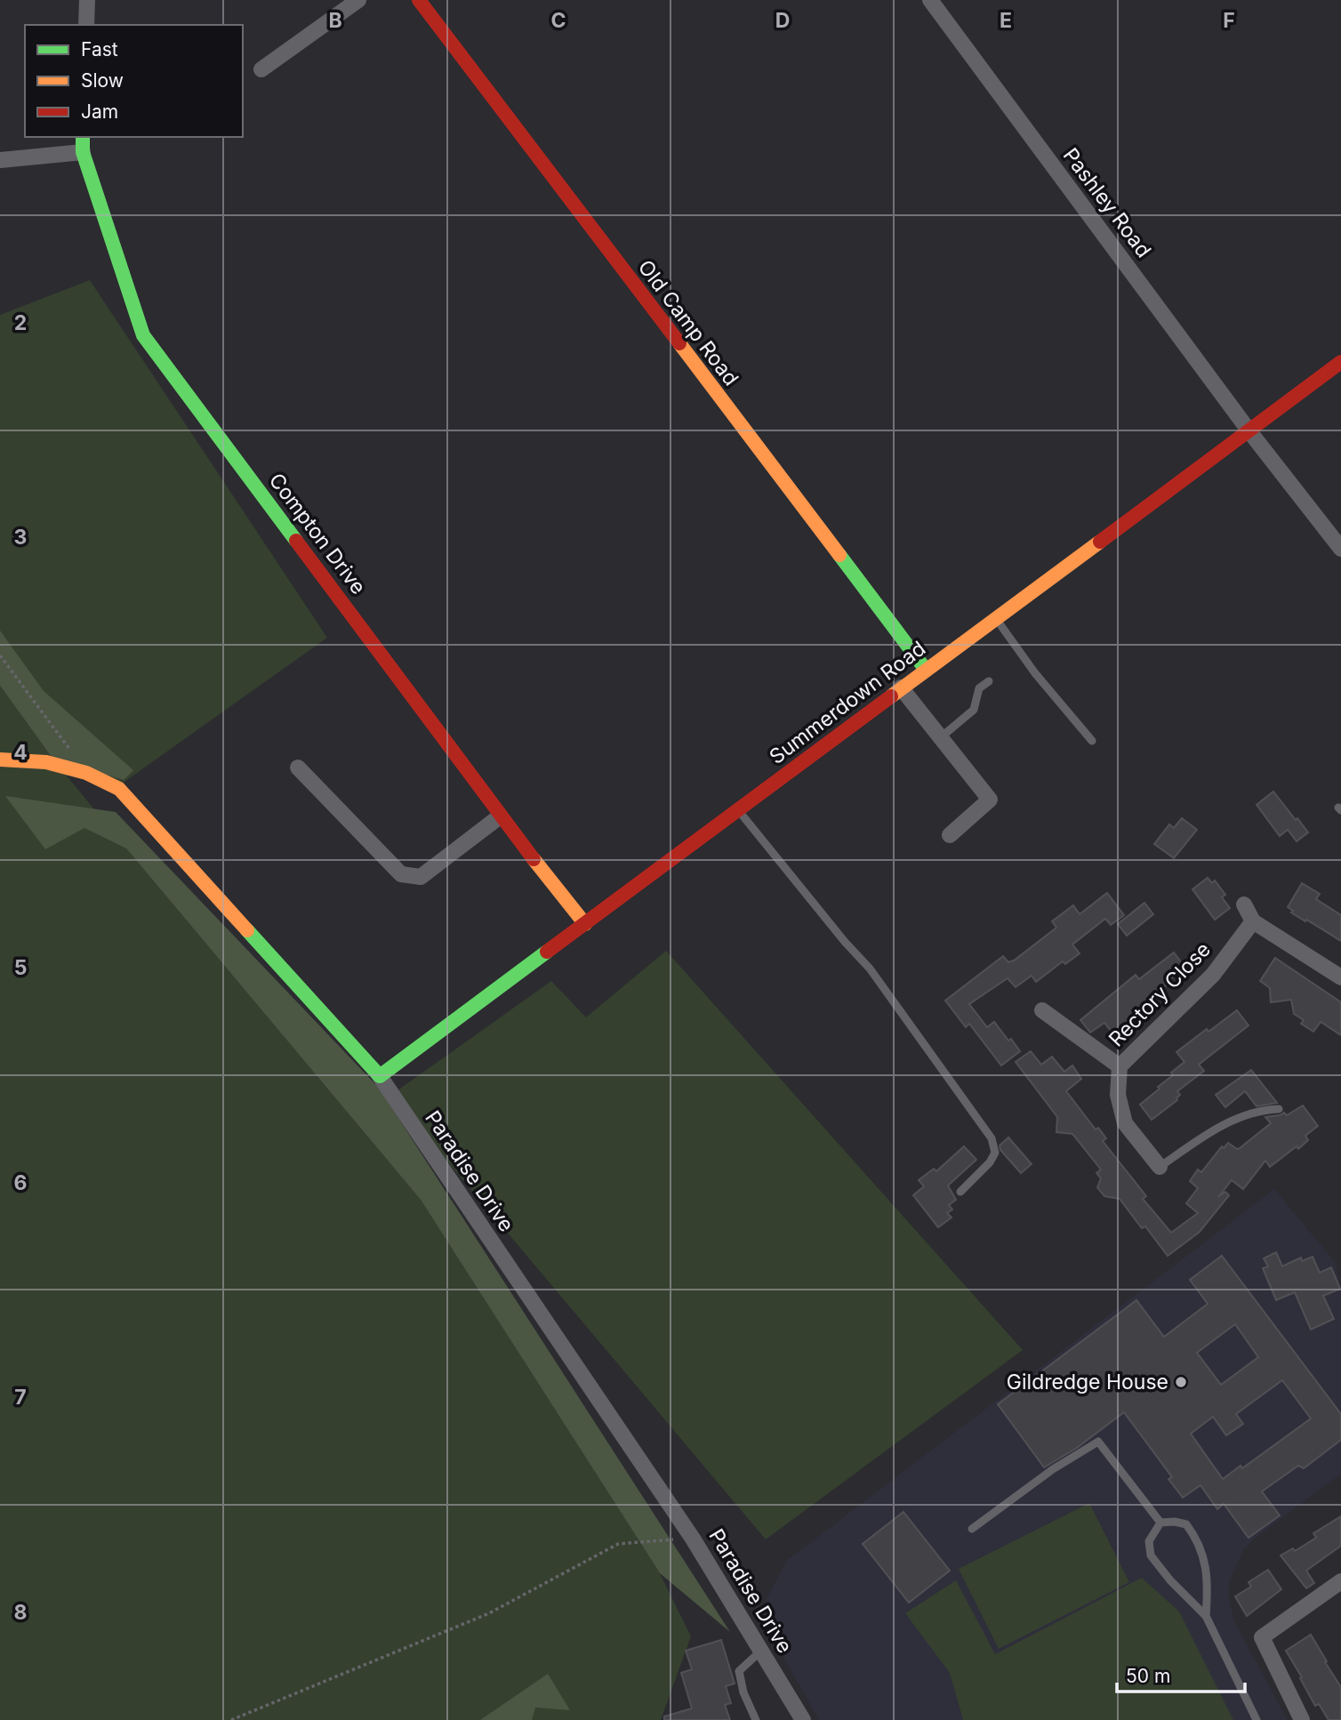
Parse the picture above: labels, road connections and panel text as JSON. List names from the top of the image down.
{
  "streets": {
    "street": [
      "Pashley Road",
      "Old Camp Road",
      "Compton Drive",
      "Summerdown Road",
      "Rectory Close",
      "Paradise Drive"
    ]
  },
  "crossings": [
    ["Pashley Road", "Summerdown Road"],
    ["Old Camp Road", "Summerdown Road"],
    ["Compton Drive", "Summerdown Road"],
    ["Summerdown Road", "Paradise Drive"]
  ],
  "places": ["Gildredge House"],
  "legend": ["Fast", "Slow", "Jam"],
  "scale_bar": "50 m",
  "grid": {
    "columns": [
      "B",
      "C",
      "D",
      "E",
      "F"
    ],
    "rows": [
      "2",
      "3",
      "4",
      "5",
      "6",
      "7",
      "8"
    ]
  }
}
